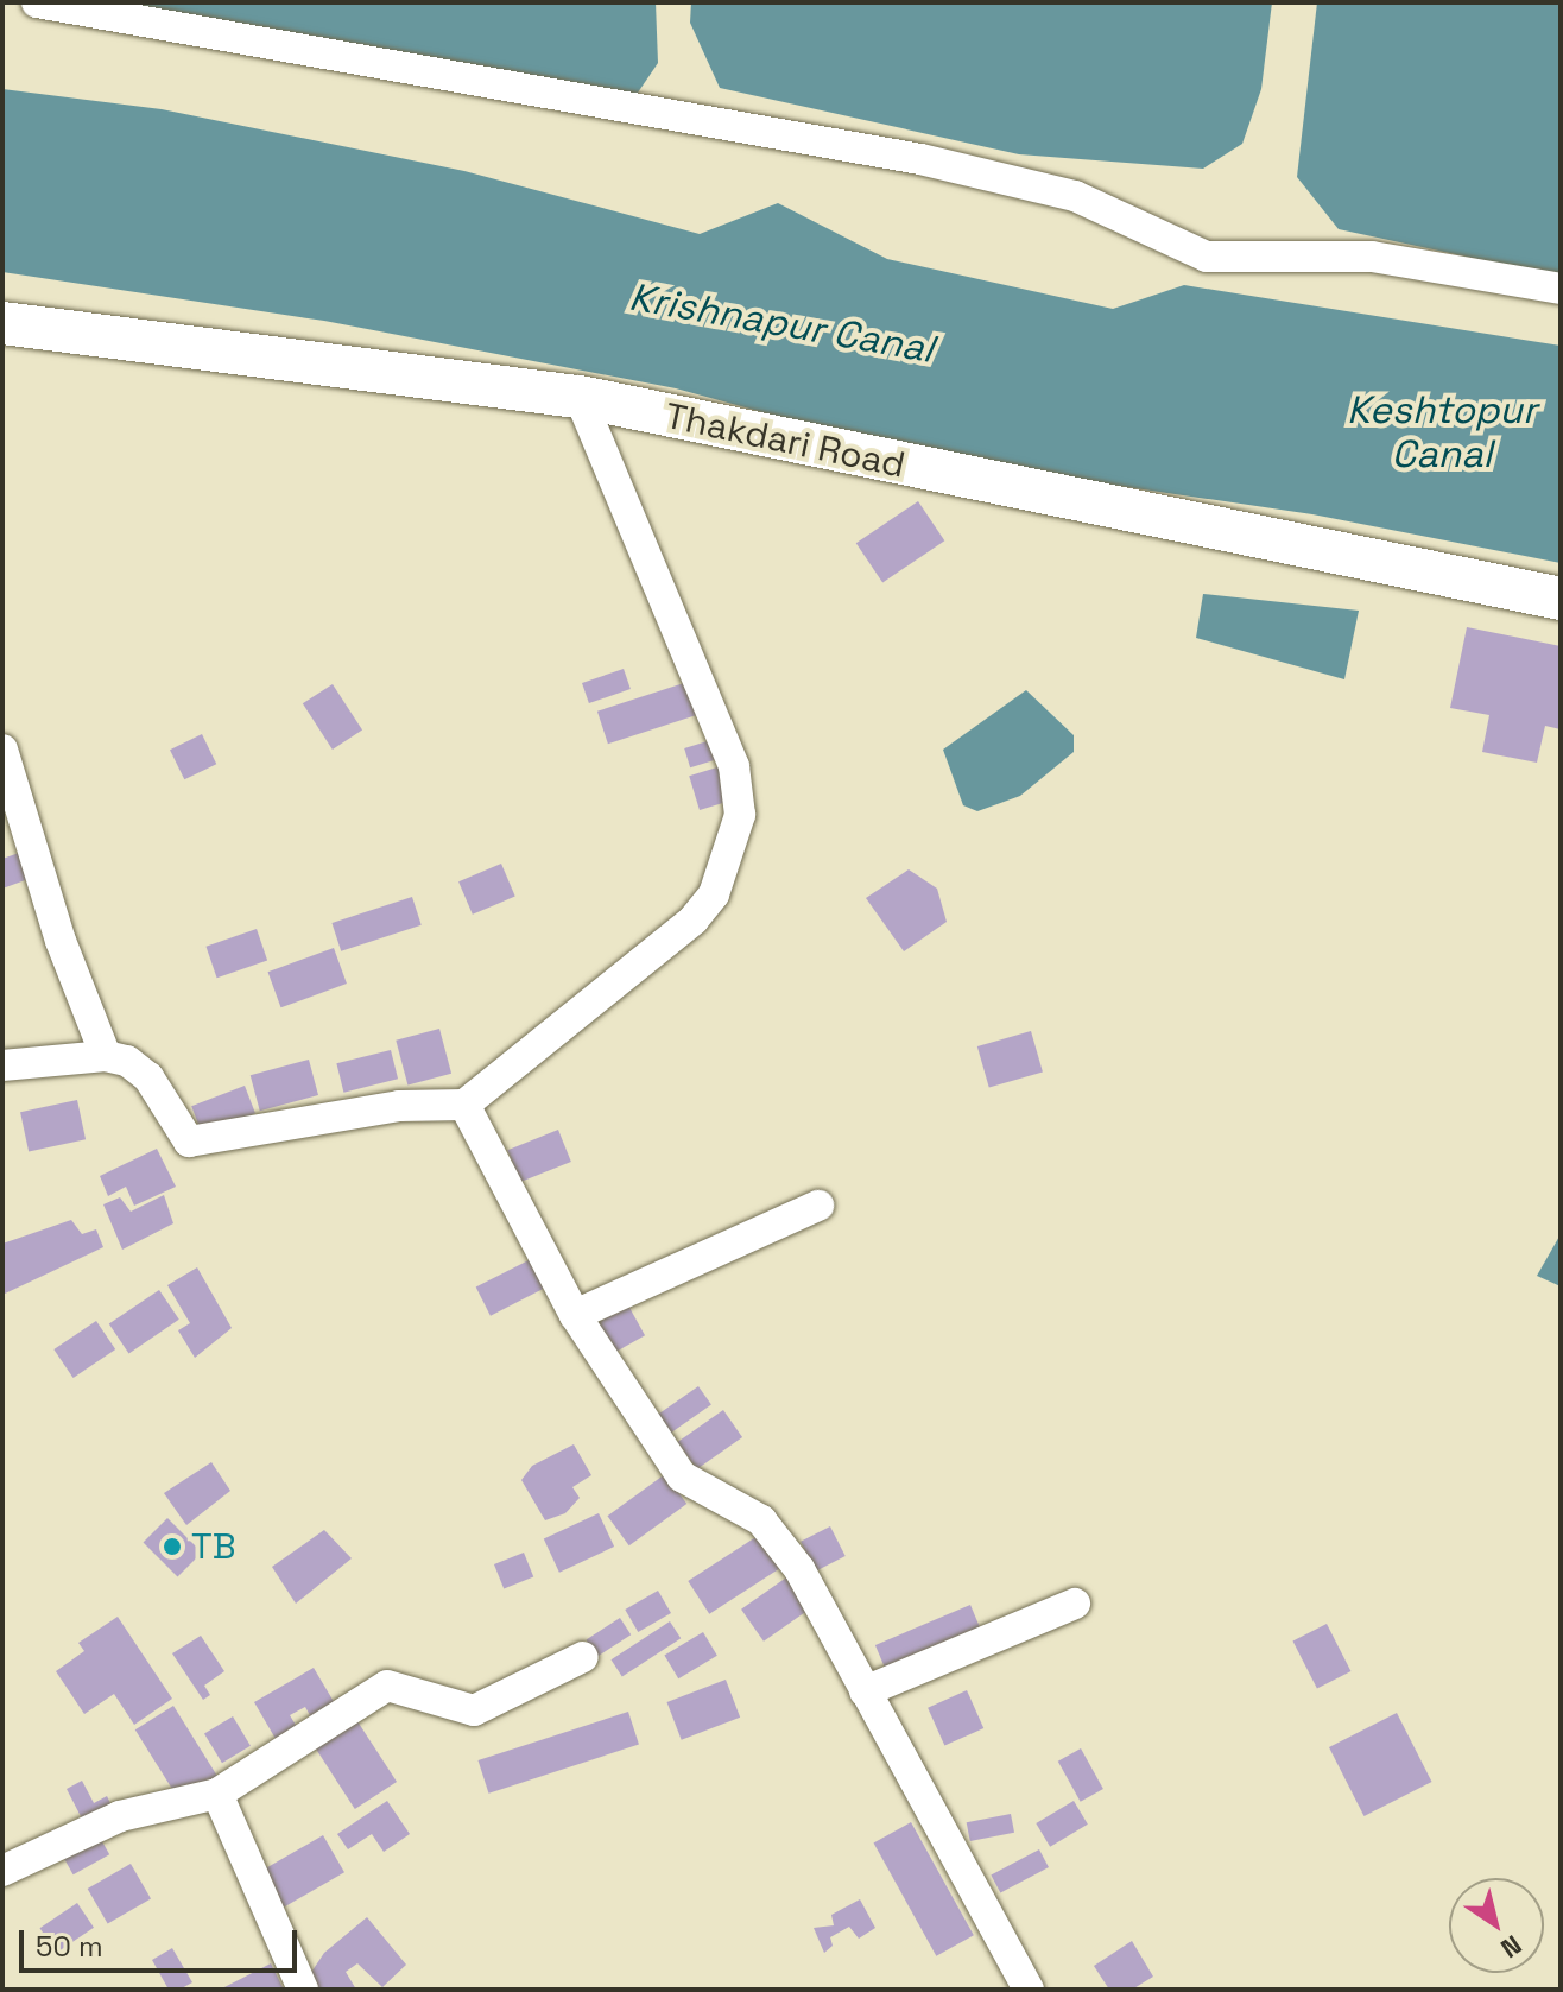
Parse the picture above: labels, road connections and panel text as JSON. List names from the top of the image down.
{
  "streets": {
    "street": ["Thakdari Road"]
  },
  "water": ["Krishnapur Canal", "Keshtopur Canal"],
  "places": ["TB"],
  "scale_bar": "50 m",
  "north": "bottom right"
}
